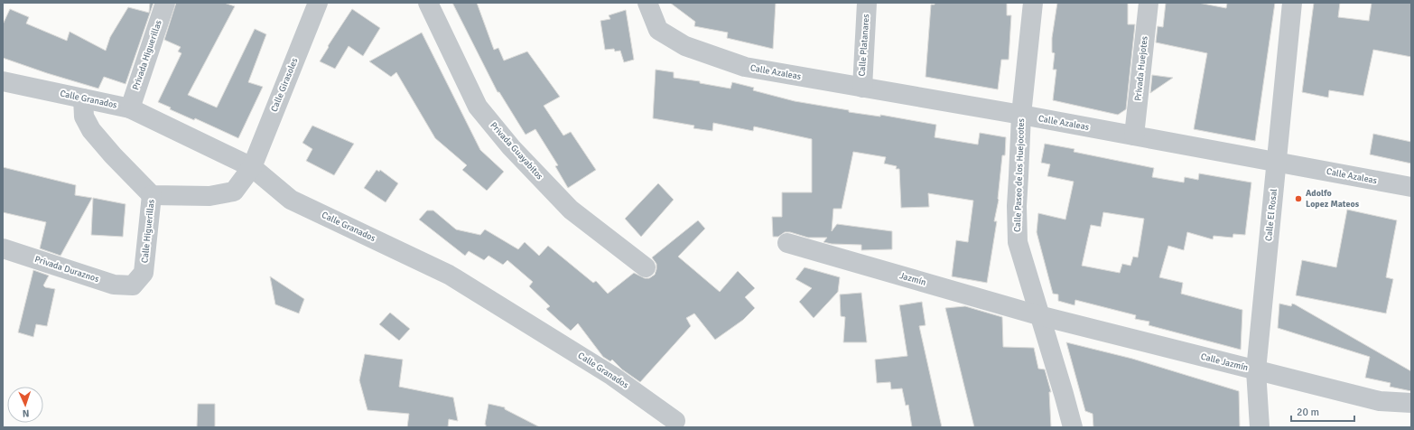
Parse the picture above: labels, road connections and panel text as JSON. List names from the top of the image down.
{
  "streets": {
    "street": [
      "Calle Platanares",
      "Privada Higuerillas",
      "Privada Huejotes",
      "Calle Azaleas",
      "Calle Girasoles",
      "Calle Granados",
      "Privada Guayabitos",
      "Calle Paseo de los Huejocotes",
      "Calle El Rosal",
      "Calle Higuerillas",
      "Privada Duraznos",
      "Jazmín",
      "Calle Jazmín"
    ]
  },
  "crossings": [
    ["Calle Platanares", "Calle Azaleas"],
    ["Privada Higuerillas", "Calle Granados"],
    ["Privada Huejotes", "Calle Azaleas"],
    ["Calle Azaleas", "Calle Paseo de los Huejocotes"],
    ["Calle Azaleas", "Calle El Rosal"],
    ["Calle Girasoles", "Calle Granados"],
    ["Calle Girasoles", "Calle Higuerillas"],
    ["Calle Paseo de los Huejocotes", "Jazmín"],
    ["Calle Paseo de los Huejocotes", "Calle Jazmín"],
    ["Calle El Rosal", "Calle Jazmín"],
    ["Calle Higuerillas", "Privada Duraznos"],
    ["Jazmín", "Calle Jazmín"]
  ],
  "places": ["Adolfo Lopez Mateos"],
  "scale_bar": "20 m",
  "north": "bottom"
}
